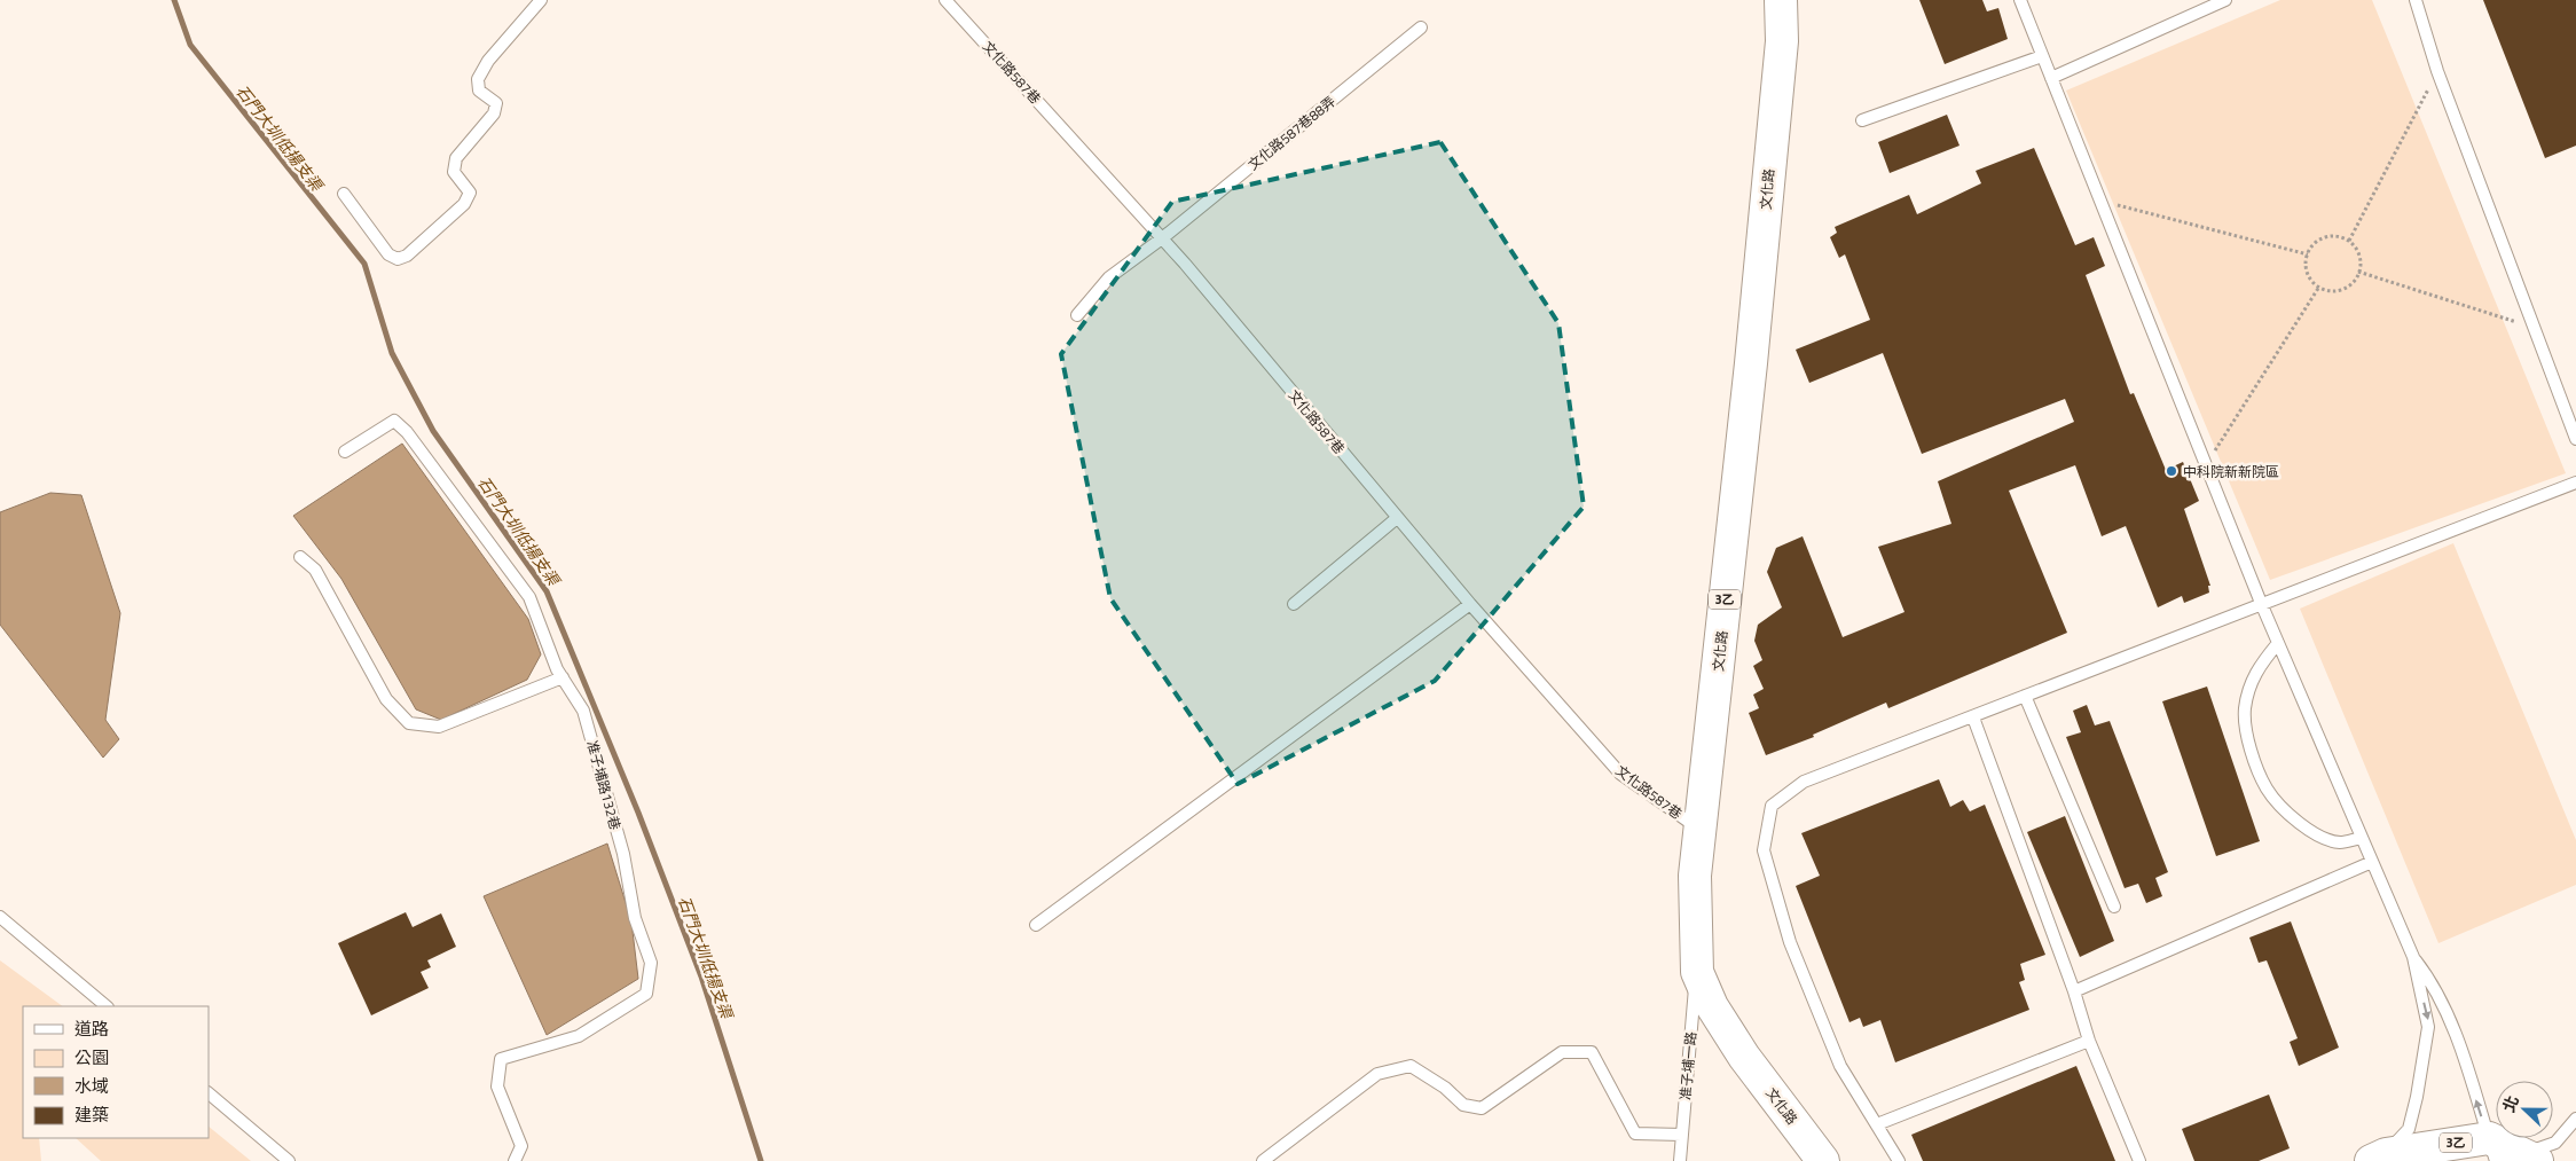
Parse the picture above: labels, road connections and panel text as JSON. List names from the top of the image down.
{
  "streets": {
    "main road": ["文化路", "3乙"],
    "lane": [
      "文化路587巷",
      "文化路587巷88弄",
      "准子埔路132巷",
      "准子埔一路"
    ]
  },
  "crossings": [
    ["文化路587巷", "文化路587巷88弄"],
    ["文化路587巷", "文化路"],
    ["文化路", "准子埔一路"]
  ],
  "water": ["石門大圳低揚支渠"],
  "places": ["中科院新新院區"],
  "legend": [
    "道路",
    "公園",
    "水域",
    "建築"
  ],
  "north": "left"
}
